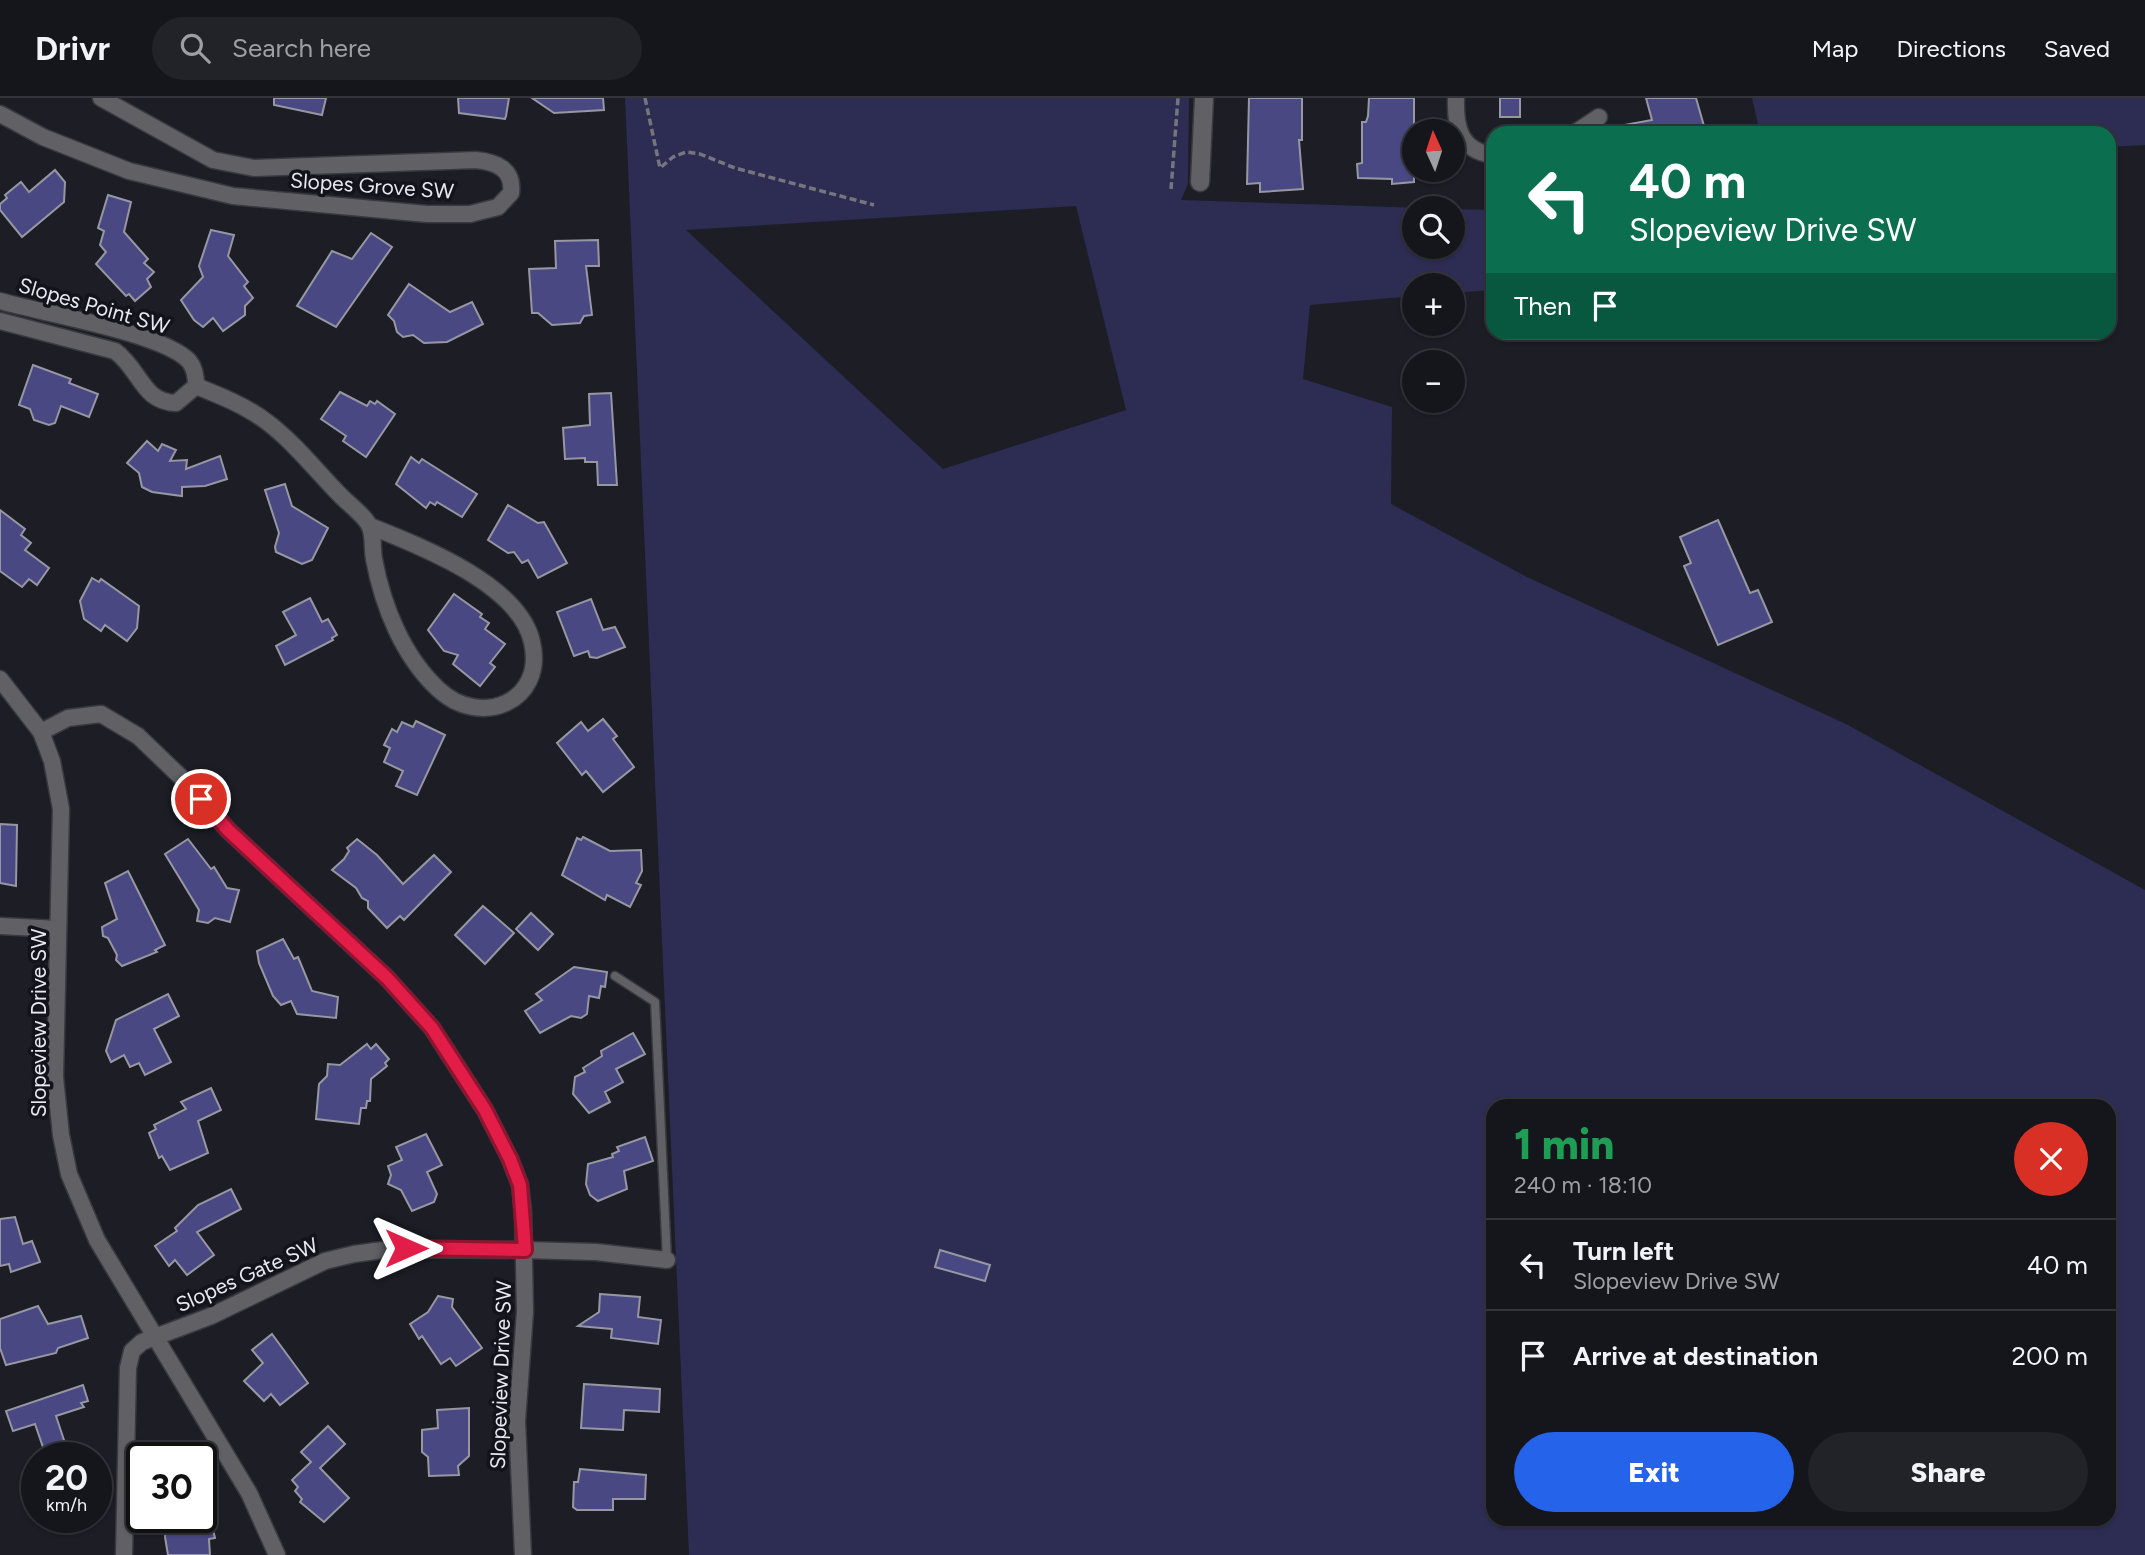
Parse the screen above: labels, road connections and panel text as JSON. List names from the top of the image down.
{
  "streets": {
    "street": [
      "Slopes Grove SW",
      "Slopes Point SW",
      "Slopeview Drive SW",
      "Slopes Gate SW"
    ]
  },
  "crossings": [
    ["Slopeview Drive SW", "Slopes Gate SW"]
  ],
  "north": "top",
  "page": {
    "header": "Drivr",
    "search": "Search here",
    "nav": ["Map", "Directions", "Saved"],
    "map_buttons": ["+", "−"],
    "turn": ["40 m", "Slopeview Drive SW"],
    "then": "Then",
    "heading": ["1 min", "240 m · 18:10"],
    "list": [
      {
        "name": "Turn left",
        "note": "Slopeview Drive SW",
        "value": "40 m"
      },
      {
        "name": "Arrive at destination",
        "value": "200 m"
      }
    ],
    "buttons": ["Exit", "Share"],
    "speed": "20 km/h",
    "limit": "30"
  }
}
